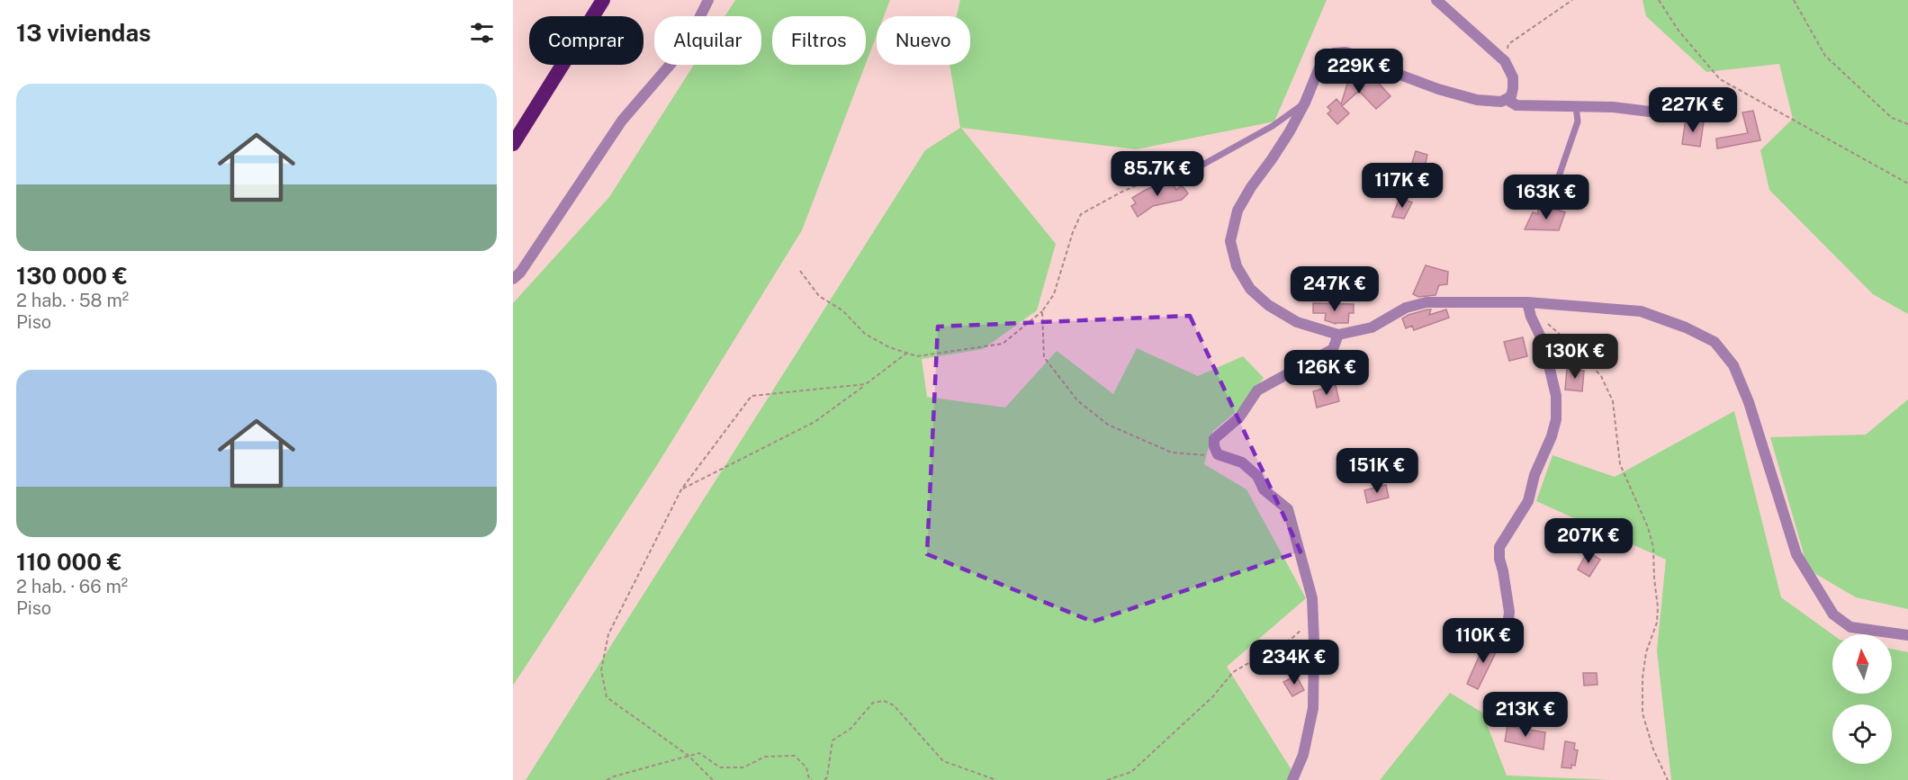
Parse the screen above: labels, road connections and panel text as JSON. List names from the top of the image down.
{
  "north": "top",
  "page": {
    "heading": "13 viviendas",
    "chip": [
      "Comprar",
      "Alquilar",
      "Filtros",
      "Nuevo"
    ],
    "price": [
      "229K €",
      "227K €",
      "85.7K €",
      "117K €",
      "163K €",
      "247K €",
      "130K €",
      "126K €",
      "151K €",
      "207K €",
      "110K €",
      "234K €",
      "213K €"
    ],
    "list": [
      {
        "name": "130 000 €",
        "note": "2 hab. · 58 m² · Piso"
      },
      {
        "name": "110 000 €",
        "note": "2 hab. · 66 m² · Piso"
      }
    ]
  }
}
